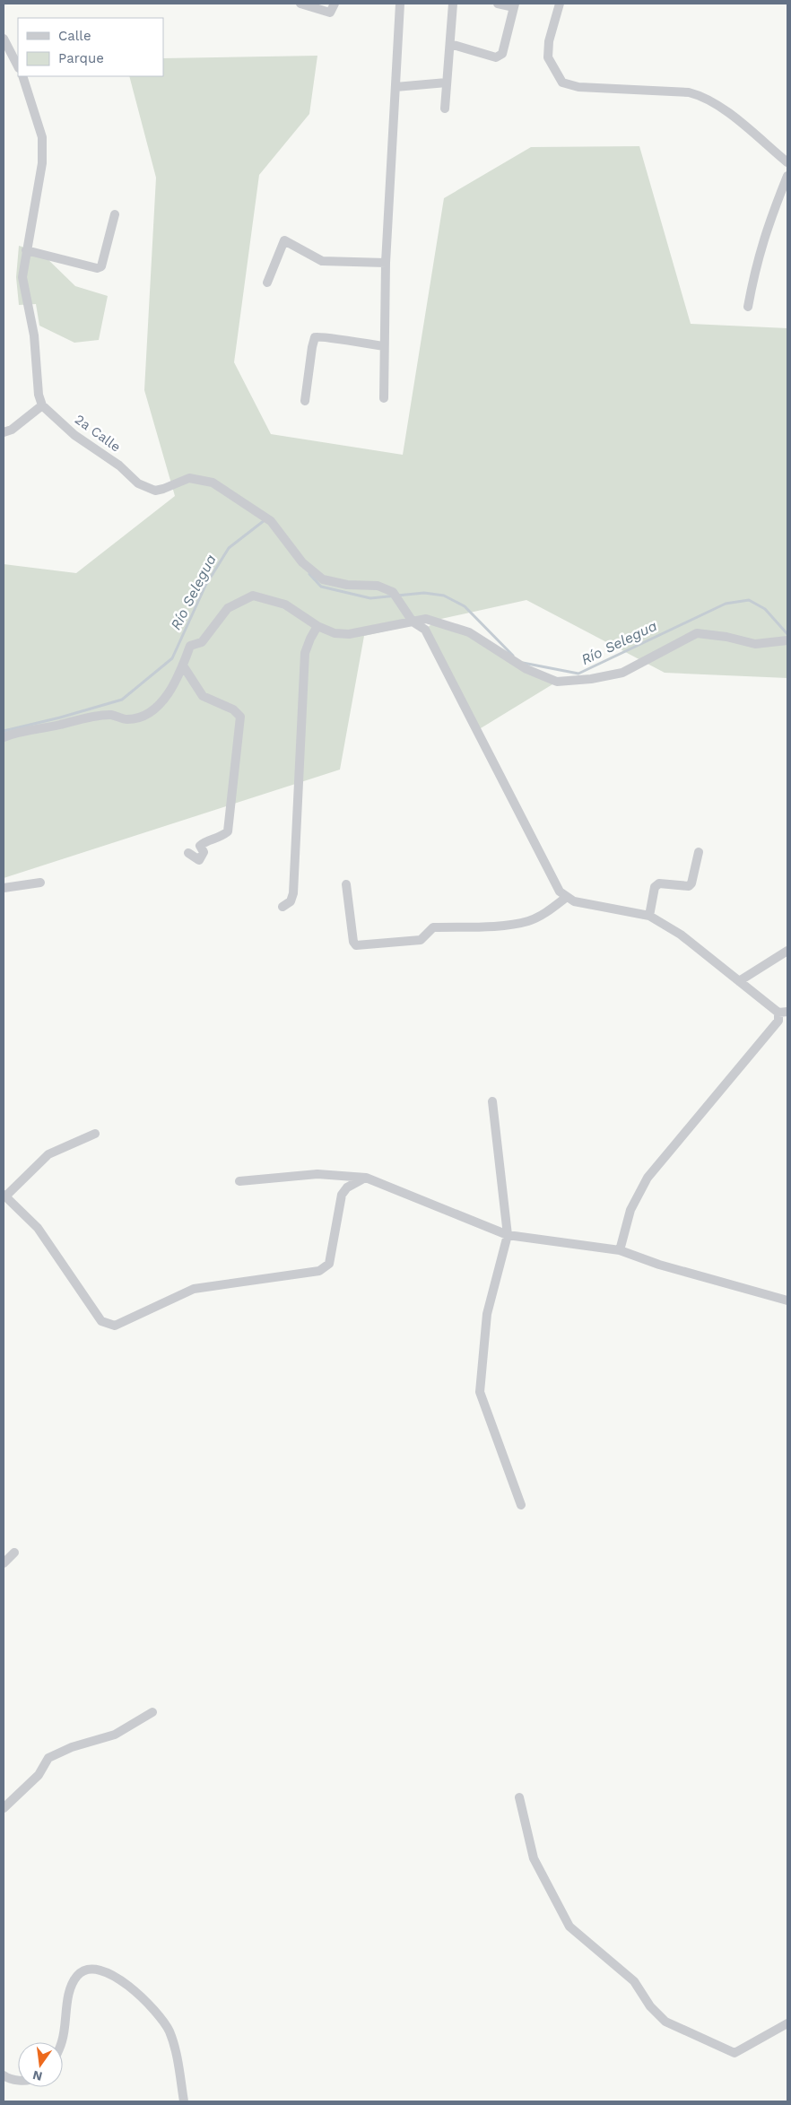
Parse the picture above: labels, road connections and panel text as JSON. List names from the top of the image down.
{
  "streets": {
    "street": ["2a Calle"]
  },
  "water": ["Río Selegua"],
  "legend": ["Calle", "Parque"],
  "north": "bottom"
}
